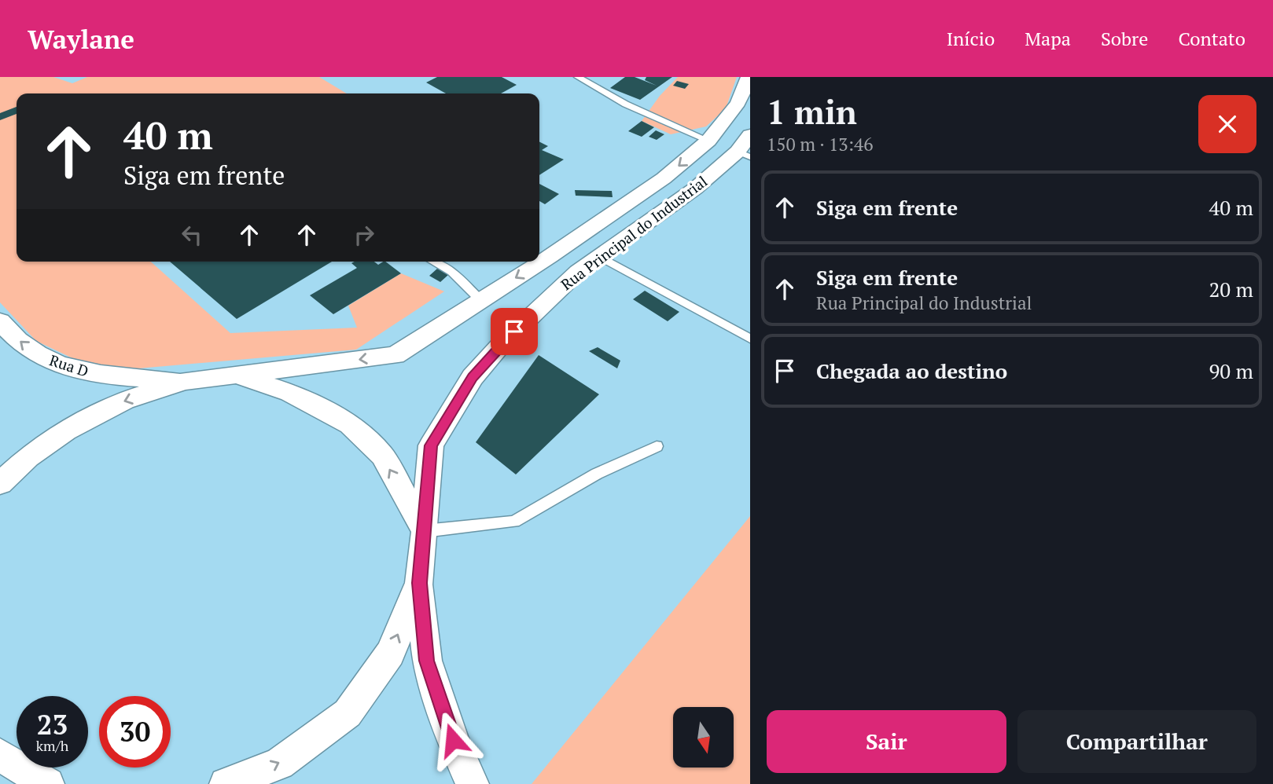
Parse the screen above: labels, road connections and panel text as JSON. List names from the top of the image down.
{
  "streets": {
    "street": ["Rua Principal do Industrial", "Rua D"]
  },
  "crossings": [
    ["Rua Principal do Industrial", "Rua D"]
  ],
  "one_way": ["Rua Principal do Industrial", "Rua D"],
  "north": "bottom",
  "page": {
    "header": "Waylane",
    "nav": [
      "Início",
      "Mapa",
      "Sobre",
      "Contato"
    ],
    "heading": ["1 min", "150 m · 13:46"],
    "turn": ["40 m", "Siga em frente"],
    "list": [
      {
        "name": "Siga em frente",
        "value": "40 m"
      },
      {
        "name": "Siga em frente",
        "note": "Rua Principal do Industrial",
        "value": "20 m"
      },
      {
        "name": "Chegada ao destino",
        "value": "90 m"
      }
    ],
    "speed": "23 km/h",
    "limit": "30",
    "buttons": ["Sair", "Compartilhar"]
  }
}
